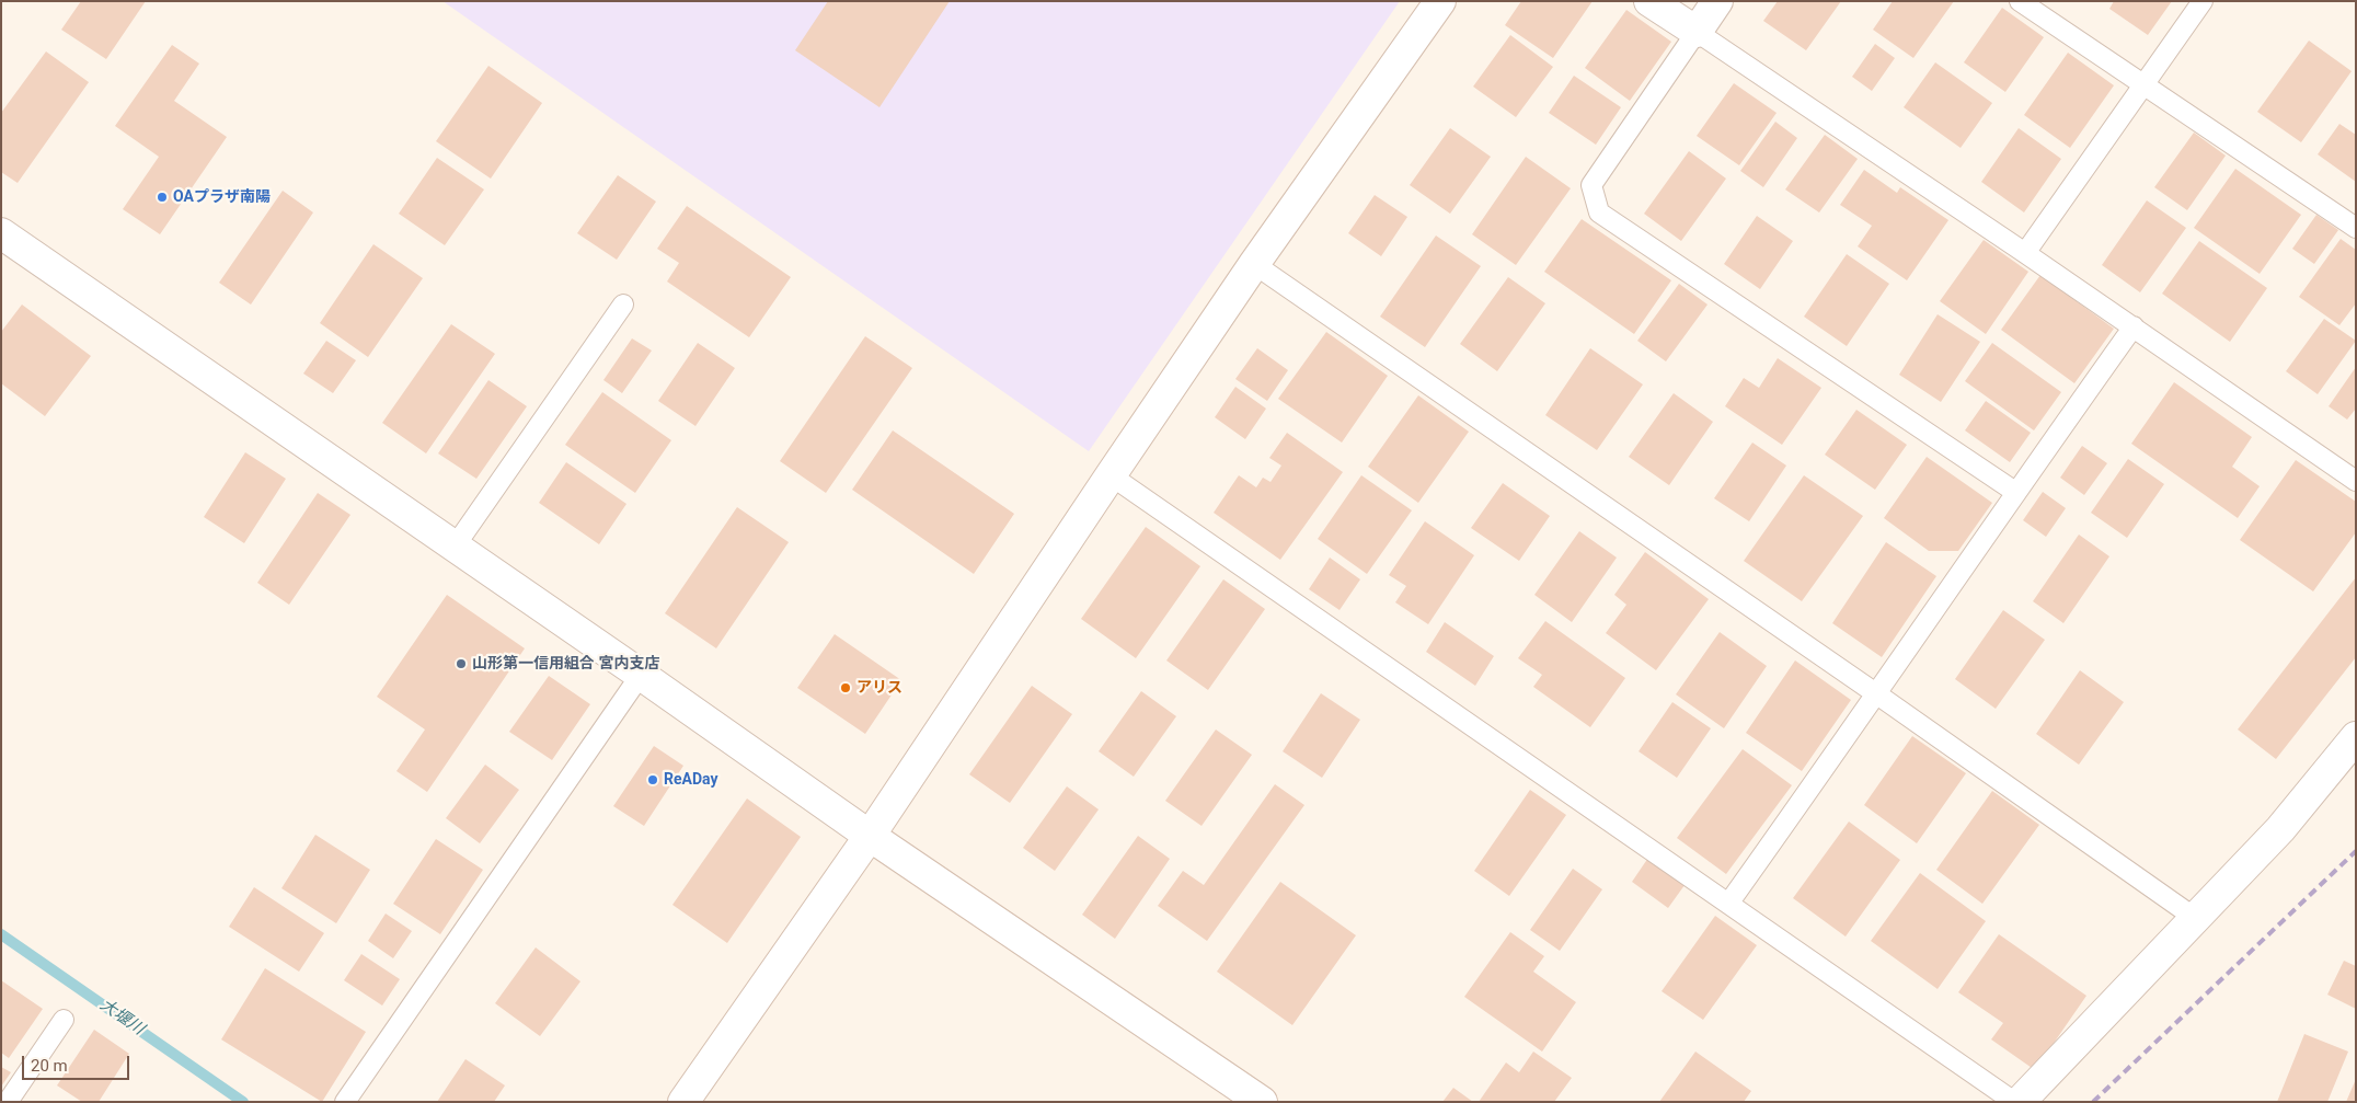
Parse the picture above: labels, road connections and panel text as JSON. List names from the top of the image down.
{
  "water": ["大堰川"],
  "places": [
    "OAプラザ南陽",
    "山形第一信用組合 宮内支店",
    "アリス",
    "ReADay"
  ],
  "scale_bar": "20 m"
}
